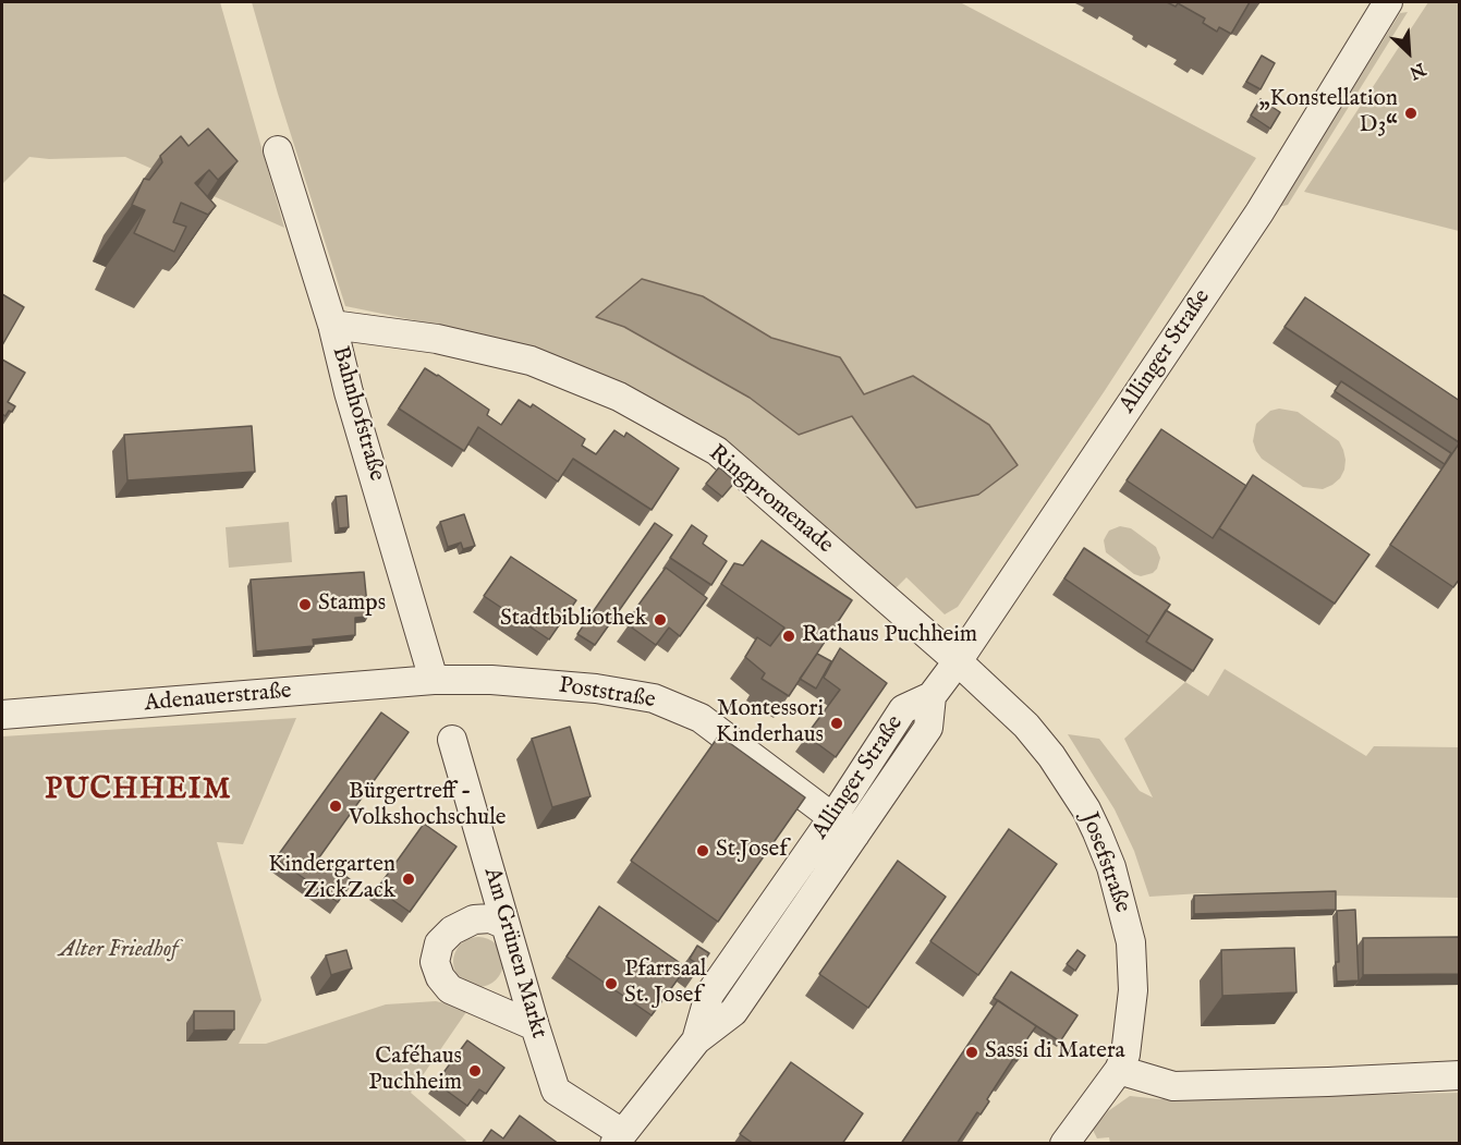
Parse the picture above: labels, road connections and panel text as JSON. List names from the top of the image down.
{
  "streets": {
    "street": [
      "Allinger Straße",
      "Bahnhofstraße",
      "Ringpromenade",
      "Poststraße",
      "Adenauerstraße",
      "Josefstraße",
      "Am Grünen Markt"
    ]
  },
  "crossings": [
    ["Allinger Straße", "Ringpromenade"],
    ["Allinger Straße", "Poststraße"],
    ["Allinger Straße", "Josefstraße"],
    ["Allinger Straße", "Am Grünen Markt"],
    ["Bahnhofstraße", "Ringpromenade"],
    ["Bahnhofstraße", "Poststraße"],
    ["Bahnhofstraße", "Adenauerstraße"],
    ["Ringpromenade", "Josefstraße"],
    ["Poststraße", "Adenauerstraße"]
  ],
  "districts": ["PUCHHEIM"],
  "parks": ["Alter Friedhof"],
  "places": [
    "„Konstellation D3“",
    "Stamps",
    "Stadtbibliothek",
    "Rathaus Puchheim",
    "Montessori Kinderhaus",
    "Bürgertreff - Volkshochschule",
    "St.Josef",
    "Kindergarten ZickZack",
    "Pfarrsaal St. Josef",
    "Sassi di Matera",
    "Caféhaus Puchheim"
  ],
  "north": "bottom right"
}
